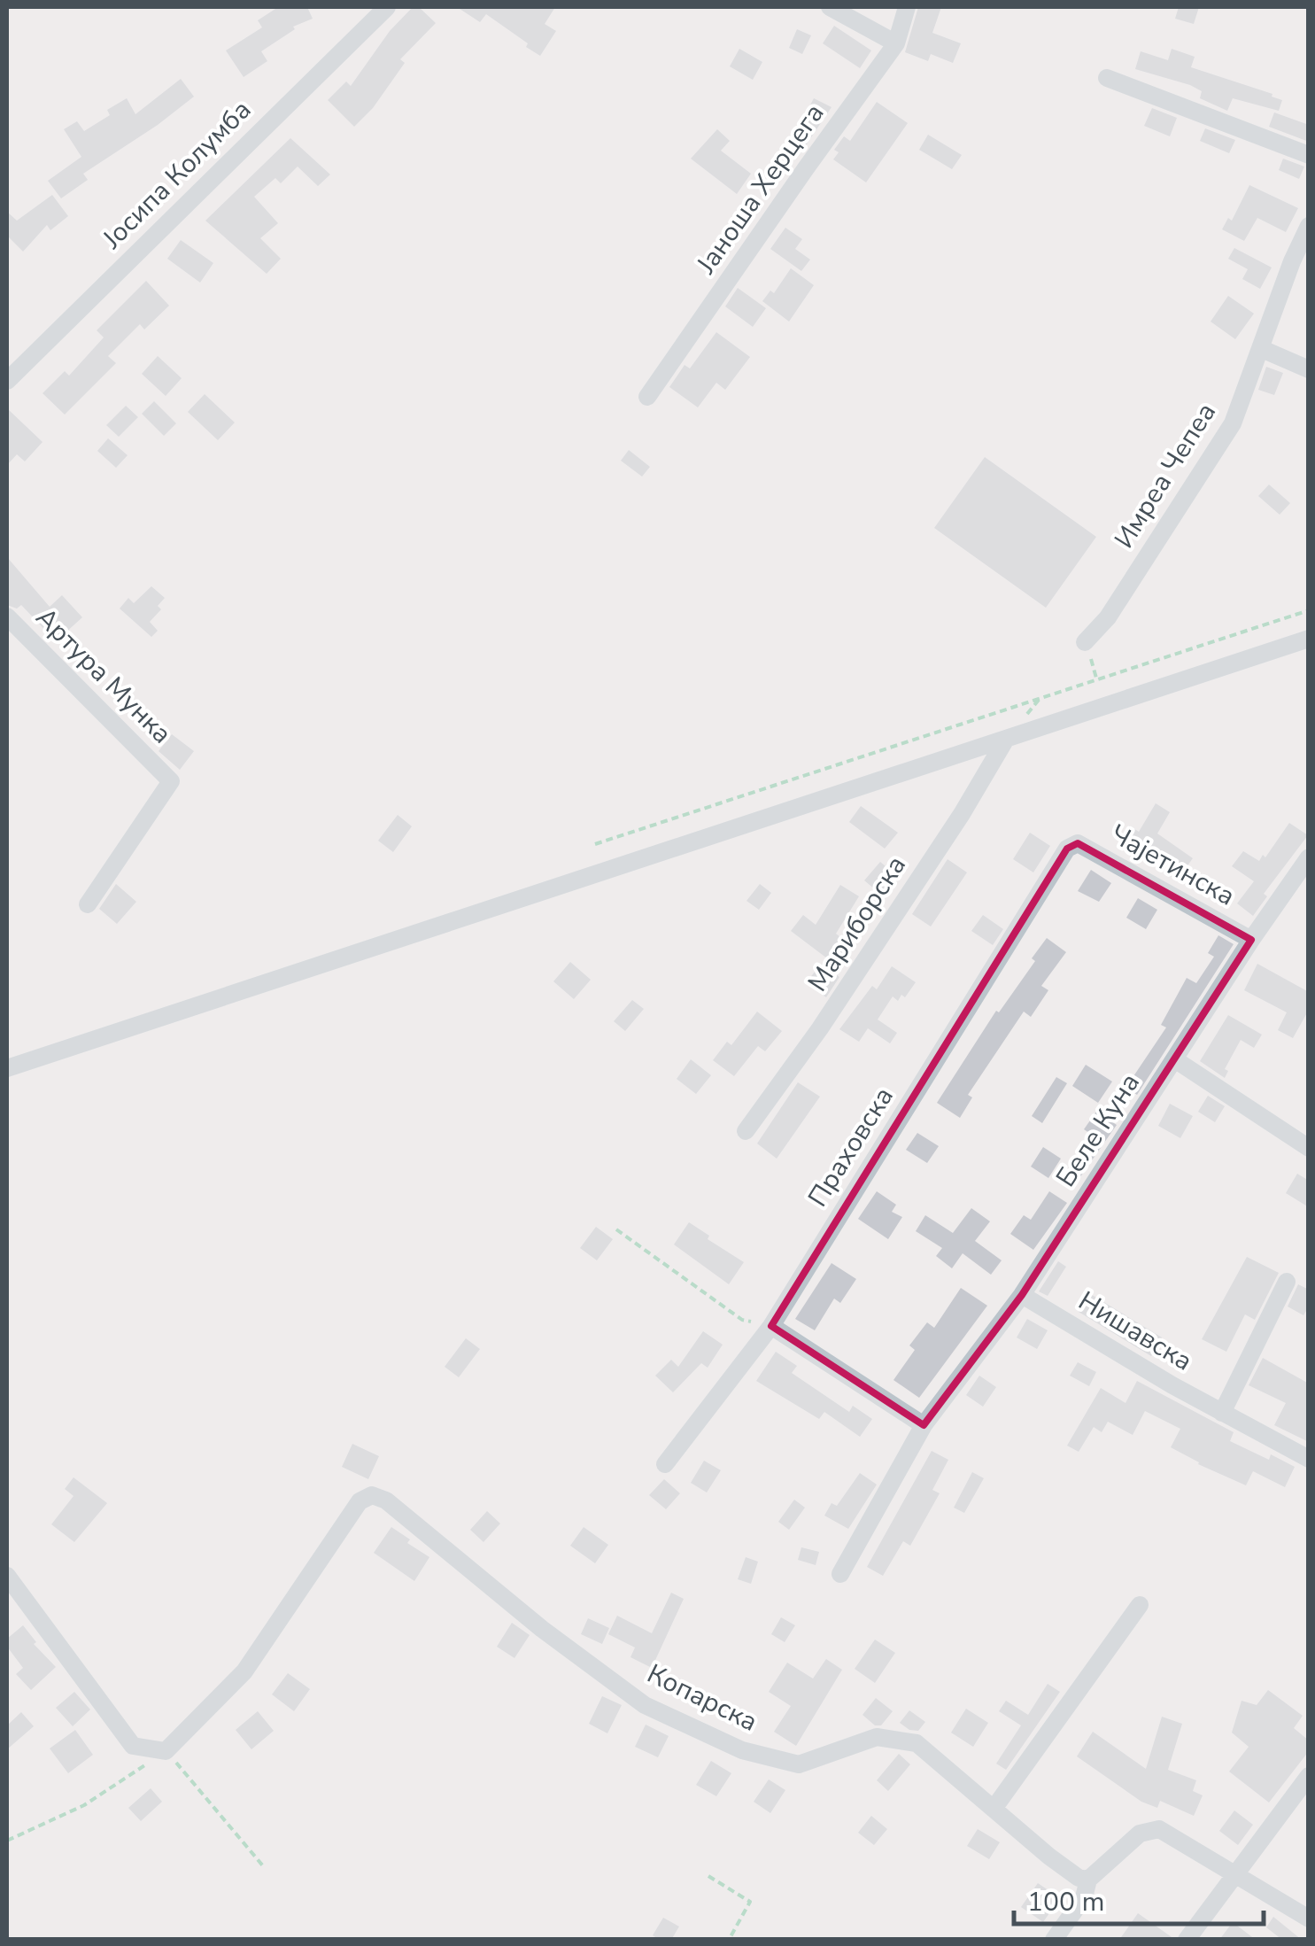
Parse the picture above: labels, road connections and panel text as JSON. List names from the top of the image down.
{
  "streets": {
    "street": [
      "Јосипа Колумба",
      "Јаноша Херцега",
      "Имреа Чепеа",
      "Артура Мунка",
      "Чајетинска",
      "Мариборска",
      "Беле Куна",
      "Праховска",
      "Нишавска",
      "Копарска"
    ]
  },
  "crossings": [
    ["Чајетинска", "Беле Куна"],
    ["Чајетинска", "Праховска"],
    ["Беле Куна", "Нишавска"]
  ],
  "scale_bar": "100 m"
}
